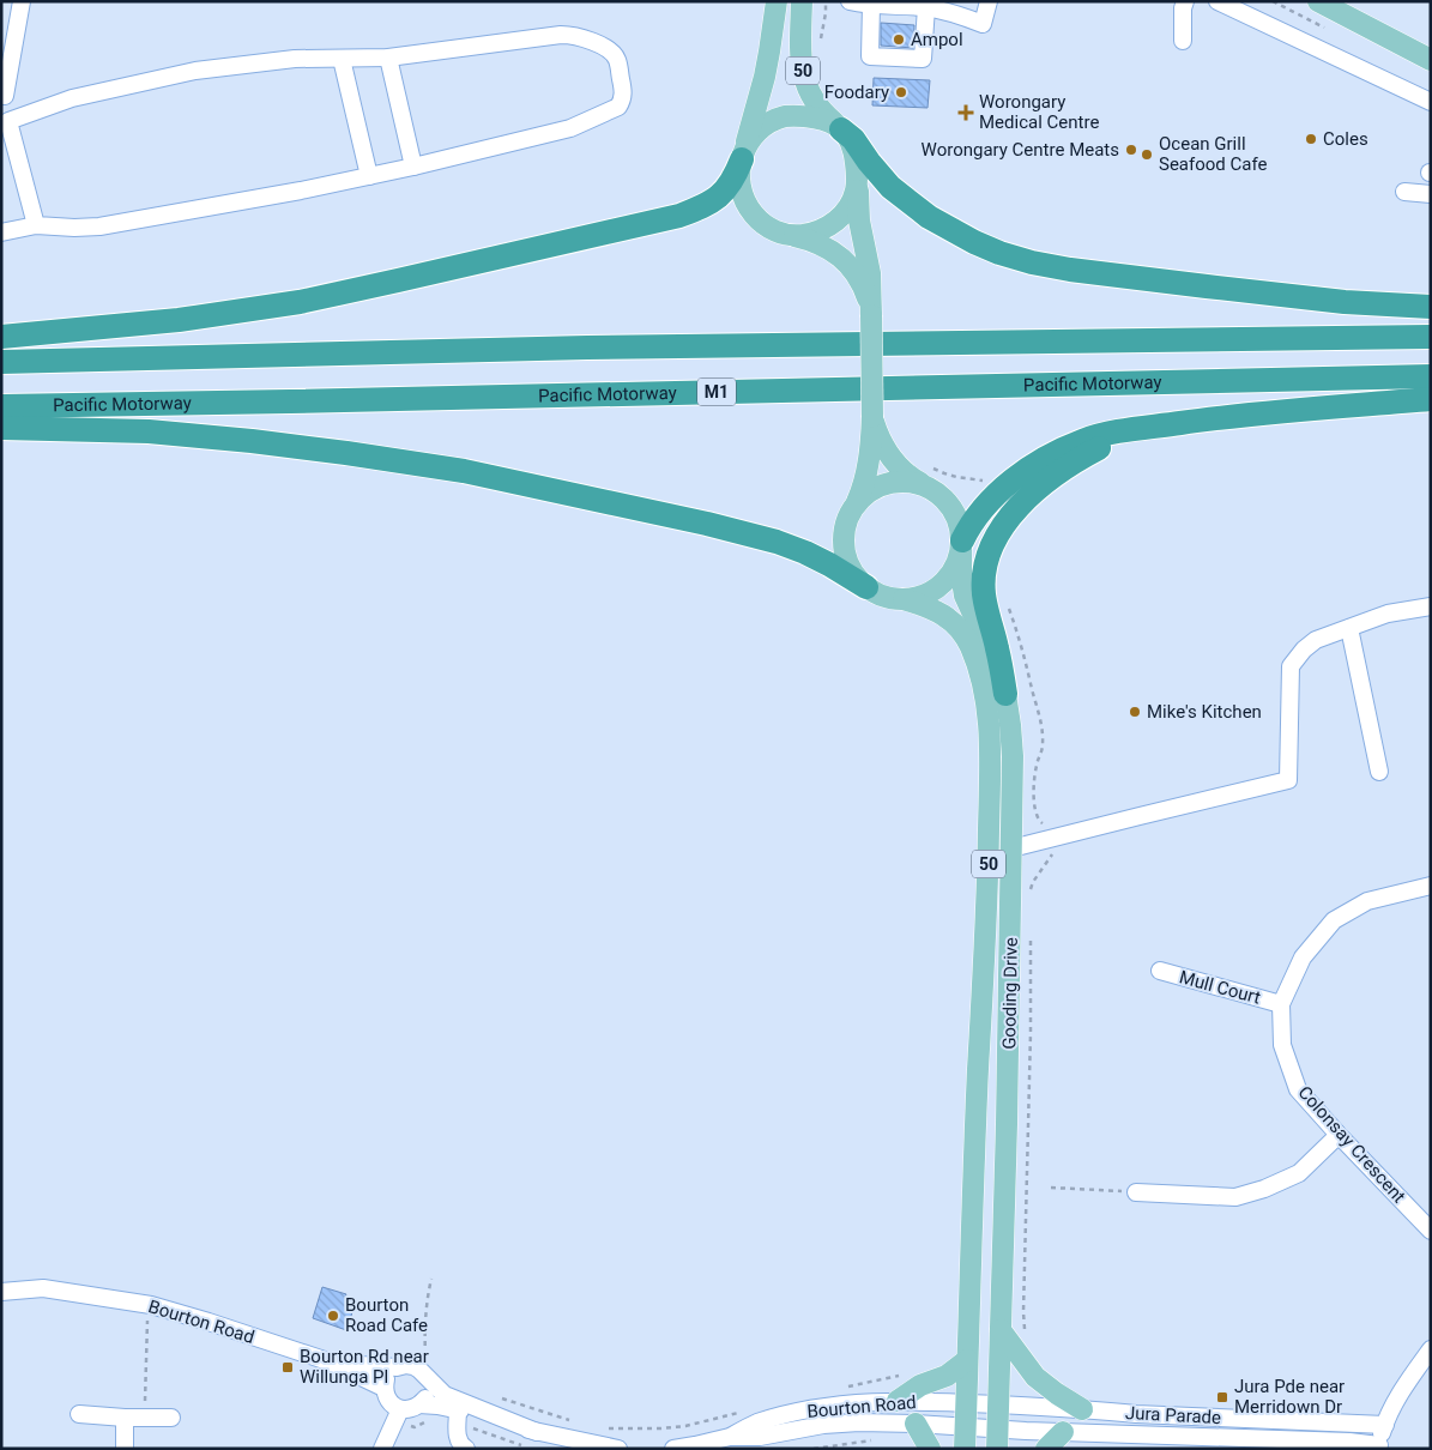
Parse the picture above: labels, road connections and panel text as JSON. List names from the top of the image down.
{
  "streets": {
    "highway": ["Pacific Motorway", "M1"],
    "main road": ["50", "Gooding Drive"],
    "street": [
      "Mull Court",
      "Colonsay Crescent",
      "Bourton Road",
      "Jura Parade"
    ]
  },
  "crossings": [
    ["50", "Gooding Drive"],
    ["Mull Court", "Colonsay Crescent"],
    ["Gooding Drive", "Bourton Road"],
    ["Gooding Drive", "Jura Parade"],
    ["Bourton Road", "Jura Parade"]
  ],
  "places": {
    "other": [
      "Ampol",
      "Foodary",
      "Coles",
      "Worongary Centre Meats",
      "Ocean Grill Seafood Cafe",
      "Mike's Kitchen",
      "Bourton Road Cafe"
    ],
    "health": ["Worongary Medical Centre"],
    "transit": ["Bourton Rd near Willunga Pl", "Jura Pde near Merridown Dr"]
  }
}
